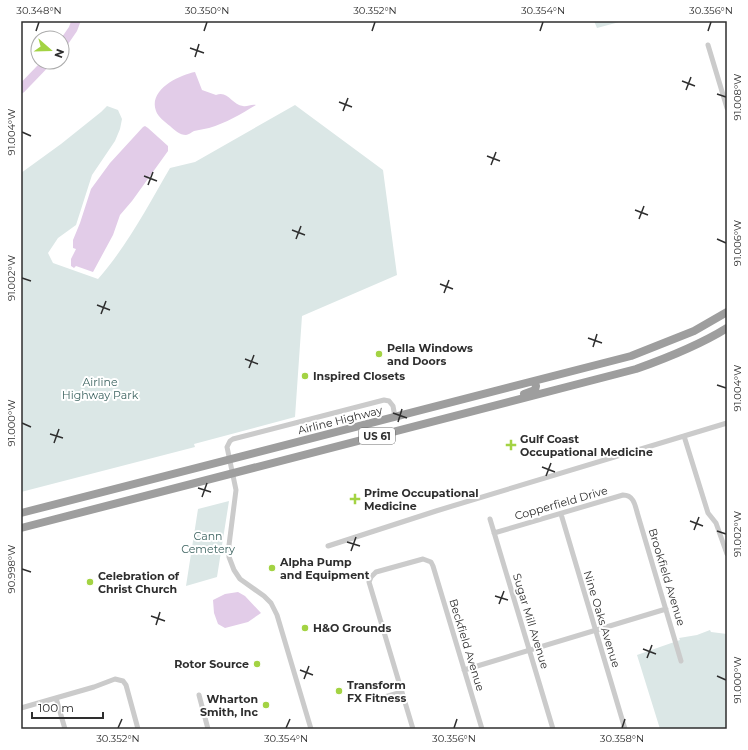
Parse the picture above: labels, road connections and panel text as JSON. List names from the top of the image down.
{
  "streets": {
    "highway": ["Airline Highway", "US 61"],
    "street": [
      "Copperfield Drive",
      "Brookfield Avenue",
      "Nine Oaks Avenue",
      "Sugar Mill Avenue",
      "Beckfield Avenue"
    ]
  },
  "crossings": [
    ["Copperfield Drive", "Brookfield Avenue"],
    ["Copperfield Drive", "Nine Oaks Avenue"],
    ["Copperfield Drive", "Sugar Mill Avenue"]
  ],
  "parks": ["Airline Highway Park", "Cann Cemetery"],
  "places": {
    "other": [
      "Pella Windows and Doors",
      "Inspired Closets",
      "Alpha Pump and Equipment",
      "Celebration of Christ Church",
      "H&O Grounds",
      "Rotor Source",
      "Transform FX Fitness",
      "Wharton Smith, Inc"
    ],
    "health": ["Gulf Coast Occupational Medicine", "Prime Occupational Medicine"]
  },
  "scale_bar": "100 m",
  "north": "right",
  "coordinates": [
    "30.348°N",
    "30.350°N",
    "30.352°N",
    "30.354°N",
    "30.356°N",
    "91.008°W",
    "91.004°W",
    "91.006°W",
    "91.002°W",
    "91.000°W",
    "90.998°W",
    "30.358°N"
  ]
}
